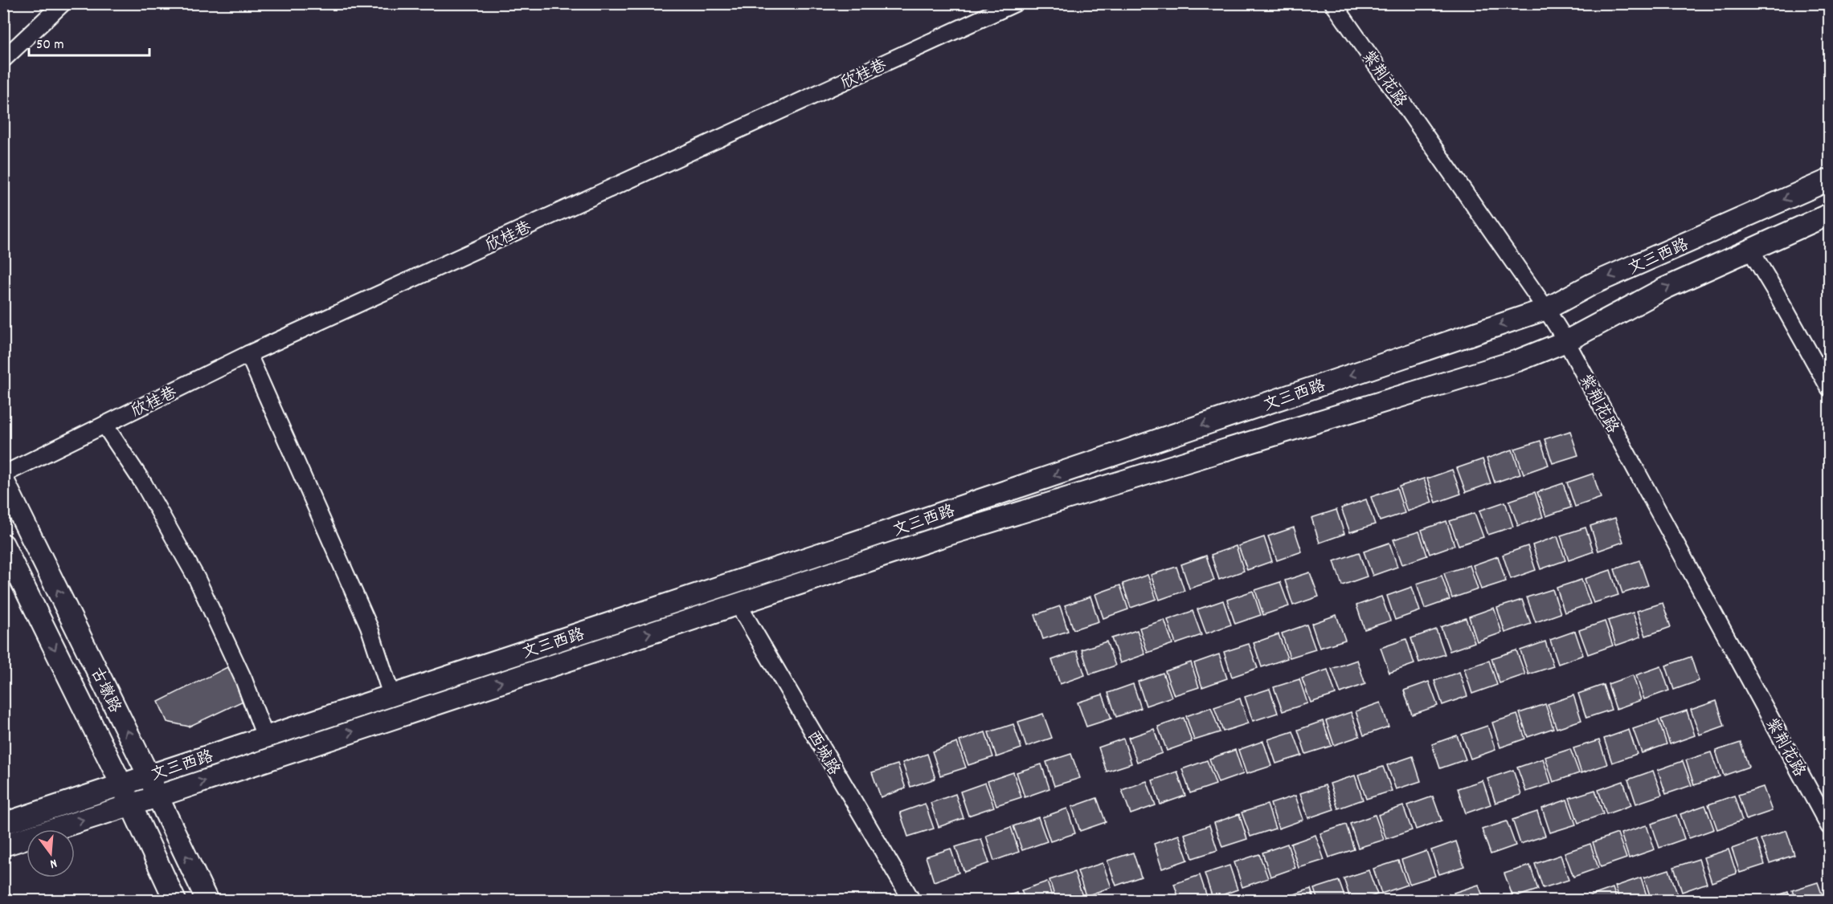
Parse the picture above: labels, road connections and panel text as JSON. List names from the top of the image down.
{
  "streets": {
    "main road": ["文三西路", "古墩路"],
    "street": ["欣桂巷", "紫荆花路", "西城路"]
  },
  "crossings": [
    ["紫荆花路", "文三西路"],
    ["文三西路", "古墩路"],
    ["文三西路", "西城路"]
  ],
  "scale_bar": "50 m",
  "north": "bottom"
}
